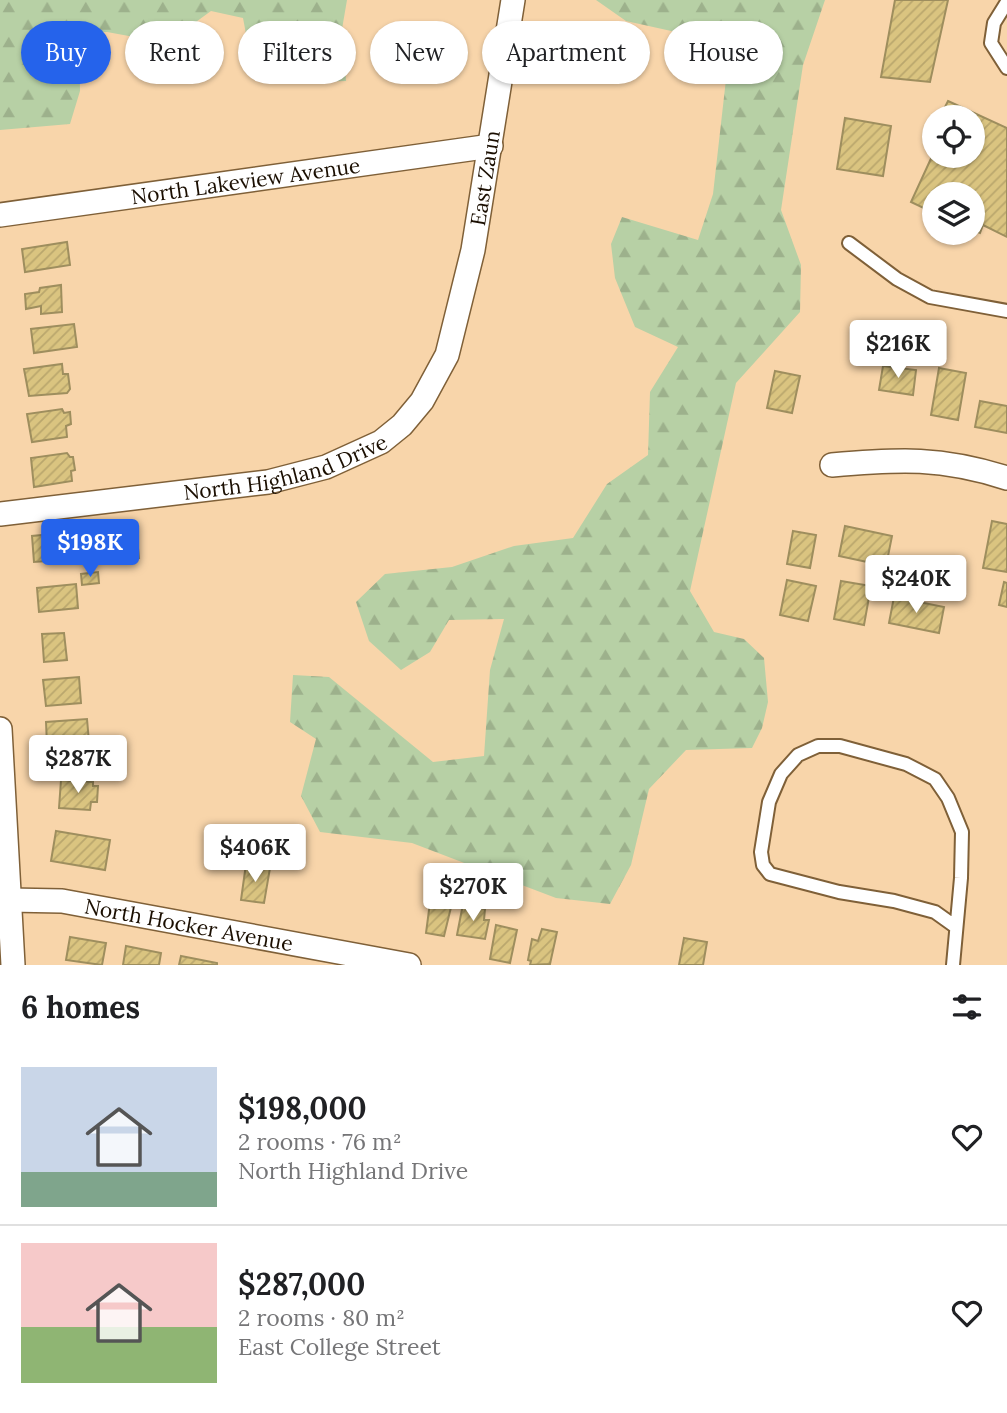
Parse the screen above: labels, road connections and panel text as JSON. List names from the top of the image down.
{
  "streets": {
    "street": [
      "East Zaun",
      "North Lakeview Avenue",
      "North Highland Drive",
      "North Hocker Avenue"
    ]
  },
  "crossings": [
    ["East Zaun", "North Lakeview Avenue"],
    ["East Zaun", "North Highland Drive"]
  ],
  "page": {
    "chip": [
      "Buy",
      "Rent",
      "Filters",
      "New",
      "Apartment",
      "House"
    ],
    "price": [
      "$216K",
      "$198K",
      "$240K",
      "$287K",
      "$406K",
      "$270K"
    ],
    "heading": "6 homes",
    "list": [
      {
        "name": "$198,000",
        "note": "2 rooms · 76 m² · North Highland Drive"
      },
      {
        "name": "$287,000",
        "note": "2 rooms · 80 m² · East College Street"
      }
    ]
  }
}
